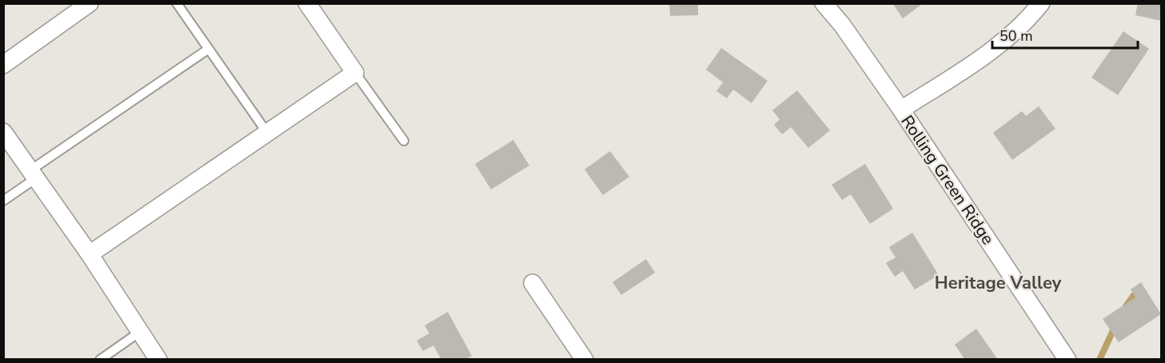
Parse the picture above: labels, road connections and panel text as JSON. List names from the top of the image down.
{
  "streets": {
    "street": ["Rolling Green Ridge"]
  },
  "districts": ["Heritage Valley"],
  "scale_bar": "50 m"
}
